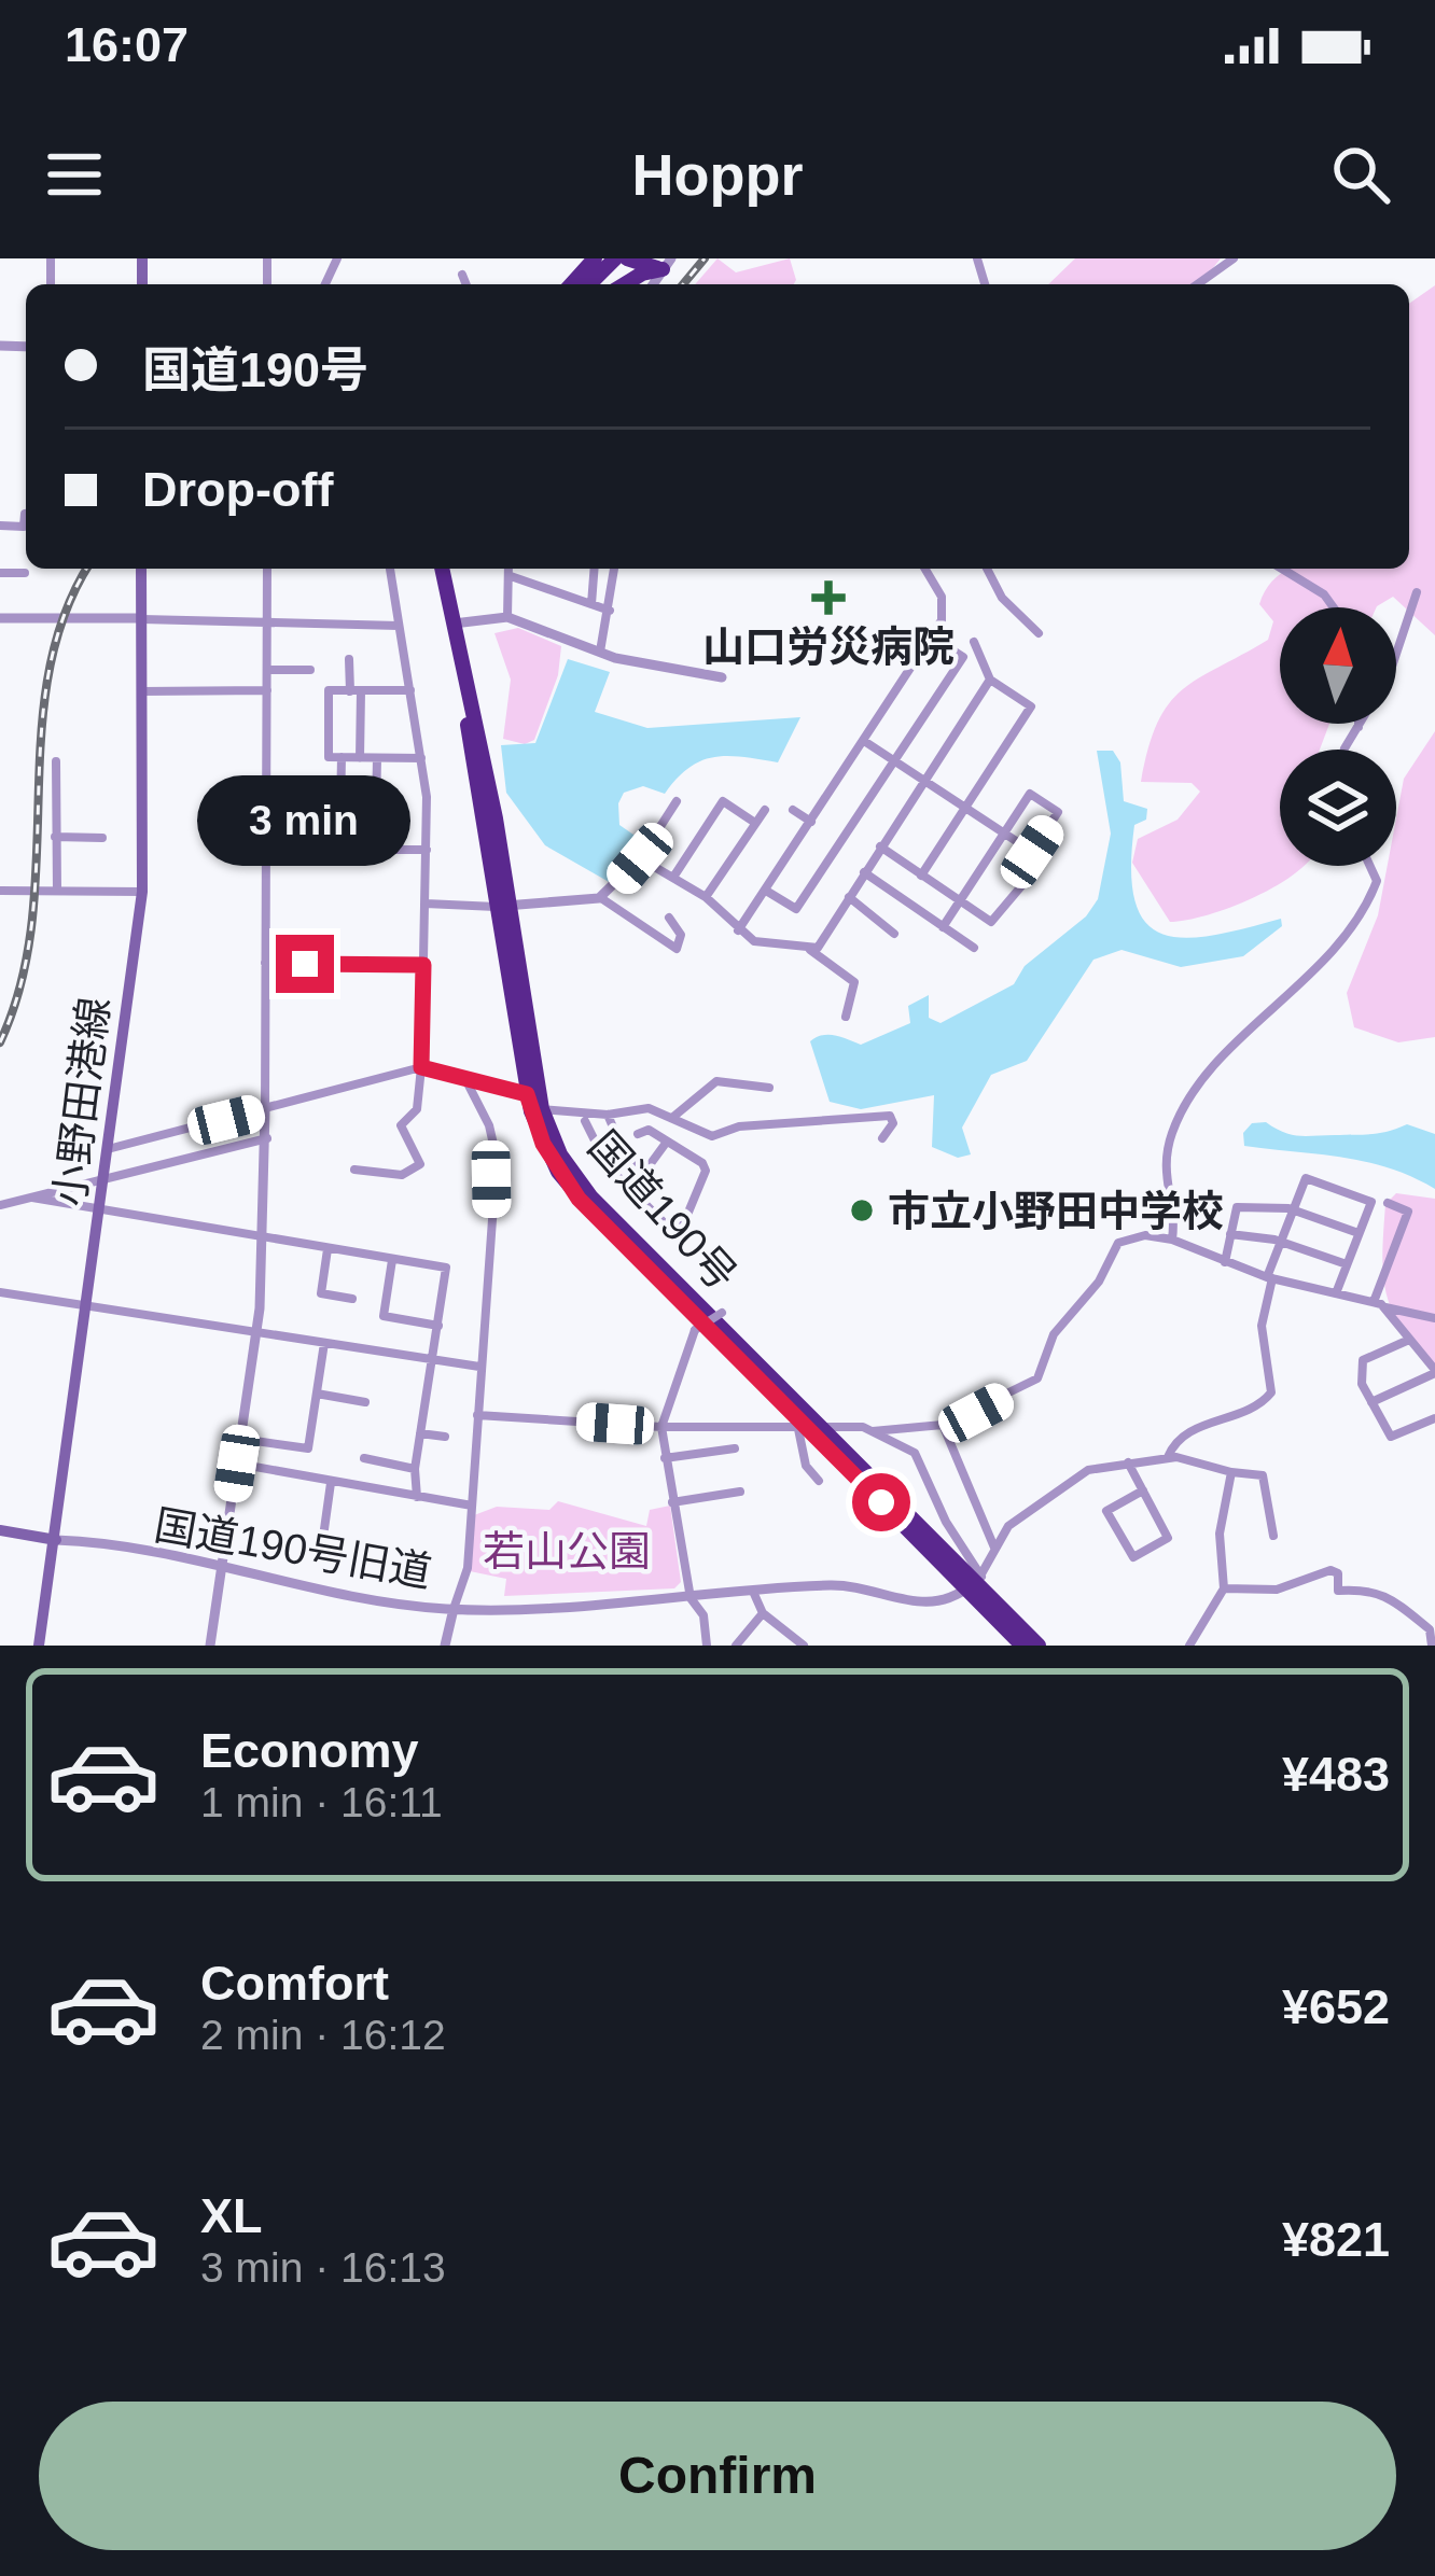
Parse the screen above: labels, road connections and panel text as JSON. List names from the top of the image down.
{
  "streets": {
    "highway": ["国道190号"],
    "main road": ["小野田港線"],
    "street": ["国道190号旧道"]
  },
  "crossings": [
    ["小野田港線", "国道190号旧道"],
    ["国道190号", "国道190号旧道"]
  ],
  "parks": ["若山公園"],
  "places": {
    "health": ["山口労災病院"],
    "other": ["市立小野田中学校"]
  },
  "north": "top",
  "page": {
    "status": "16:07",
    "header": "Hoppr",
    "banner": ["国道190号", "Drop-off"],
    "bubble": "3 min",
    "list": [
      {
        "name": "Economy",
        "note": "1 min · 16:11",
        "value": "¥483"
      },
      {
        "name": "Comfort",
        "note": "2 min · 16:12",
        "value": "¥652"
      },
      {
        "name": "XL",
        "note": "3 min · 16:13",
        "value": "¥821"
      }
    ],
    "buttons": "Confirm"
  }
}
